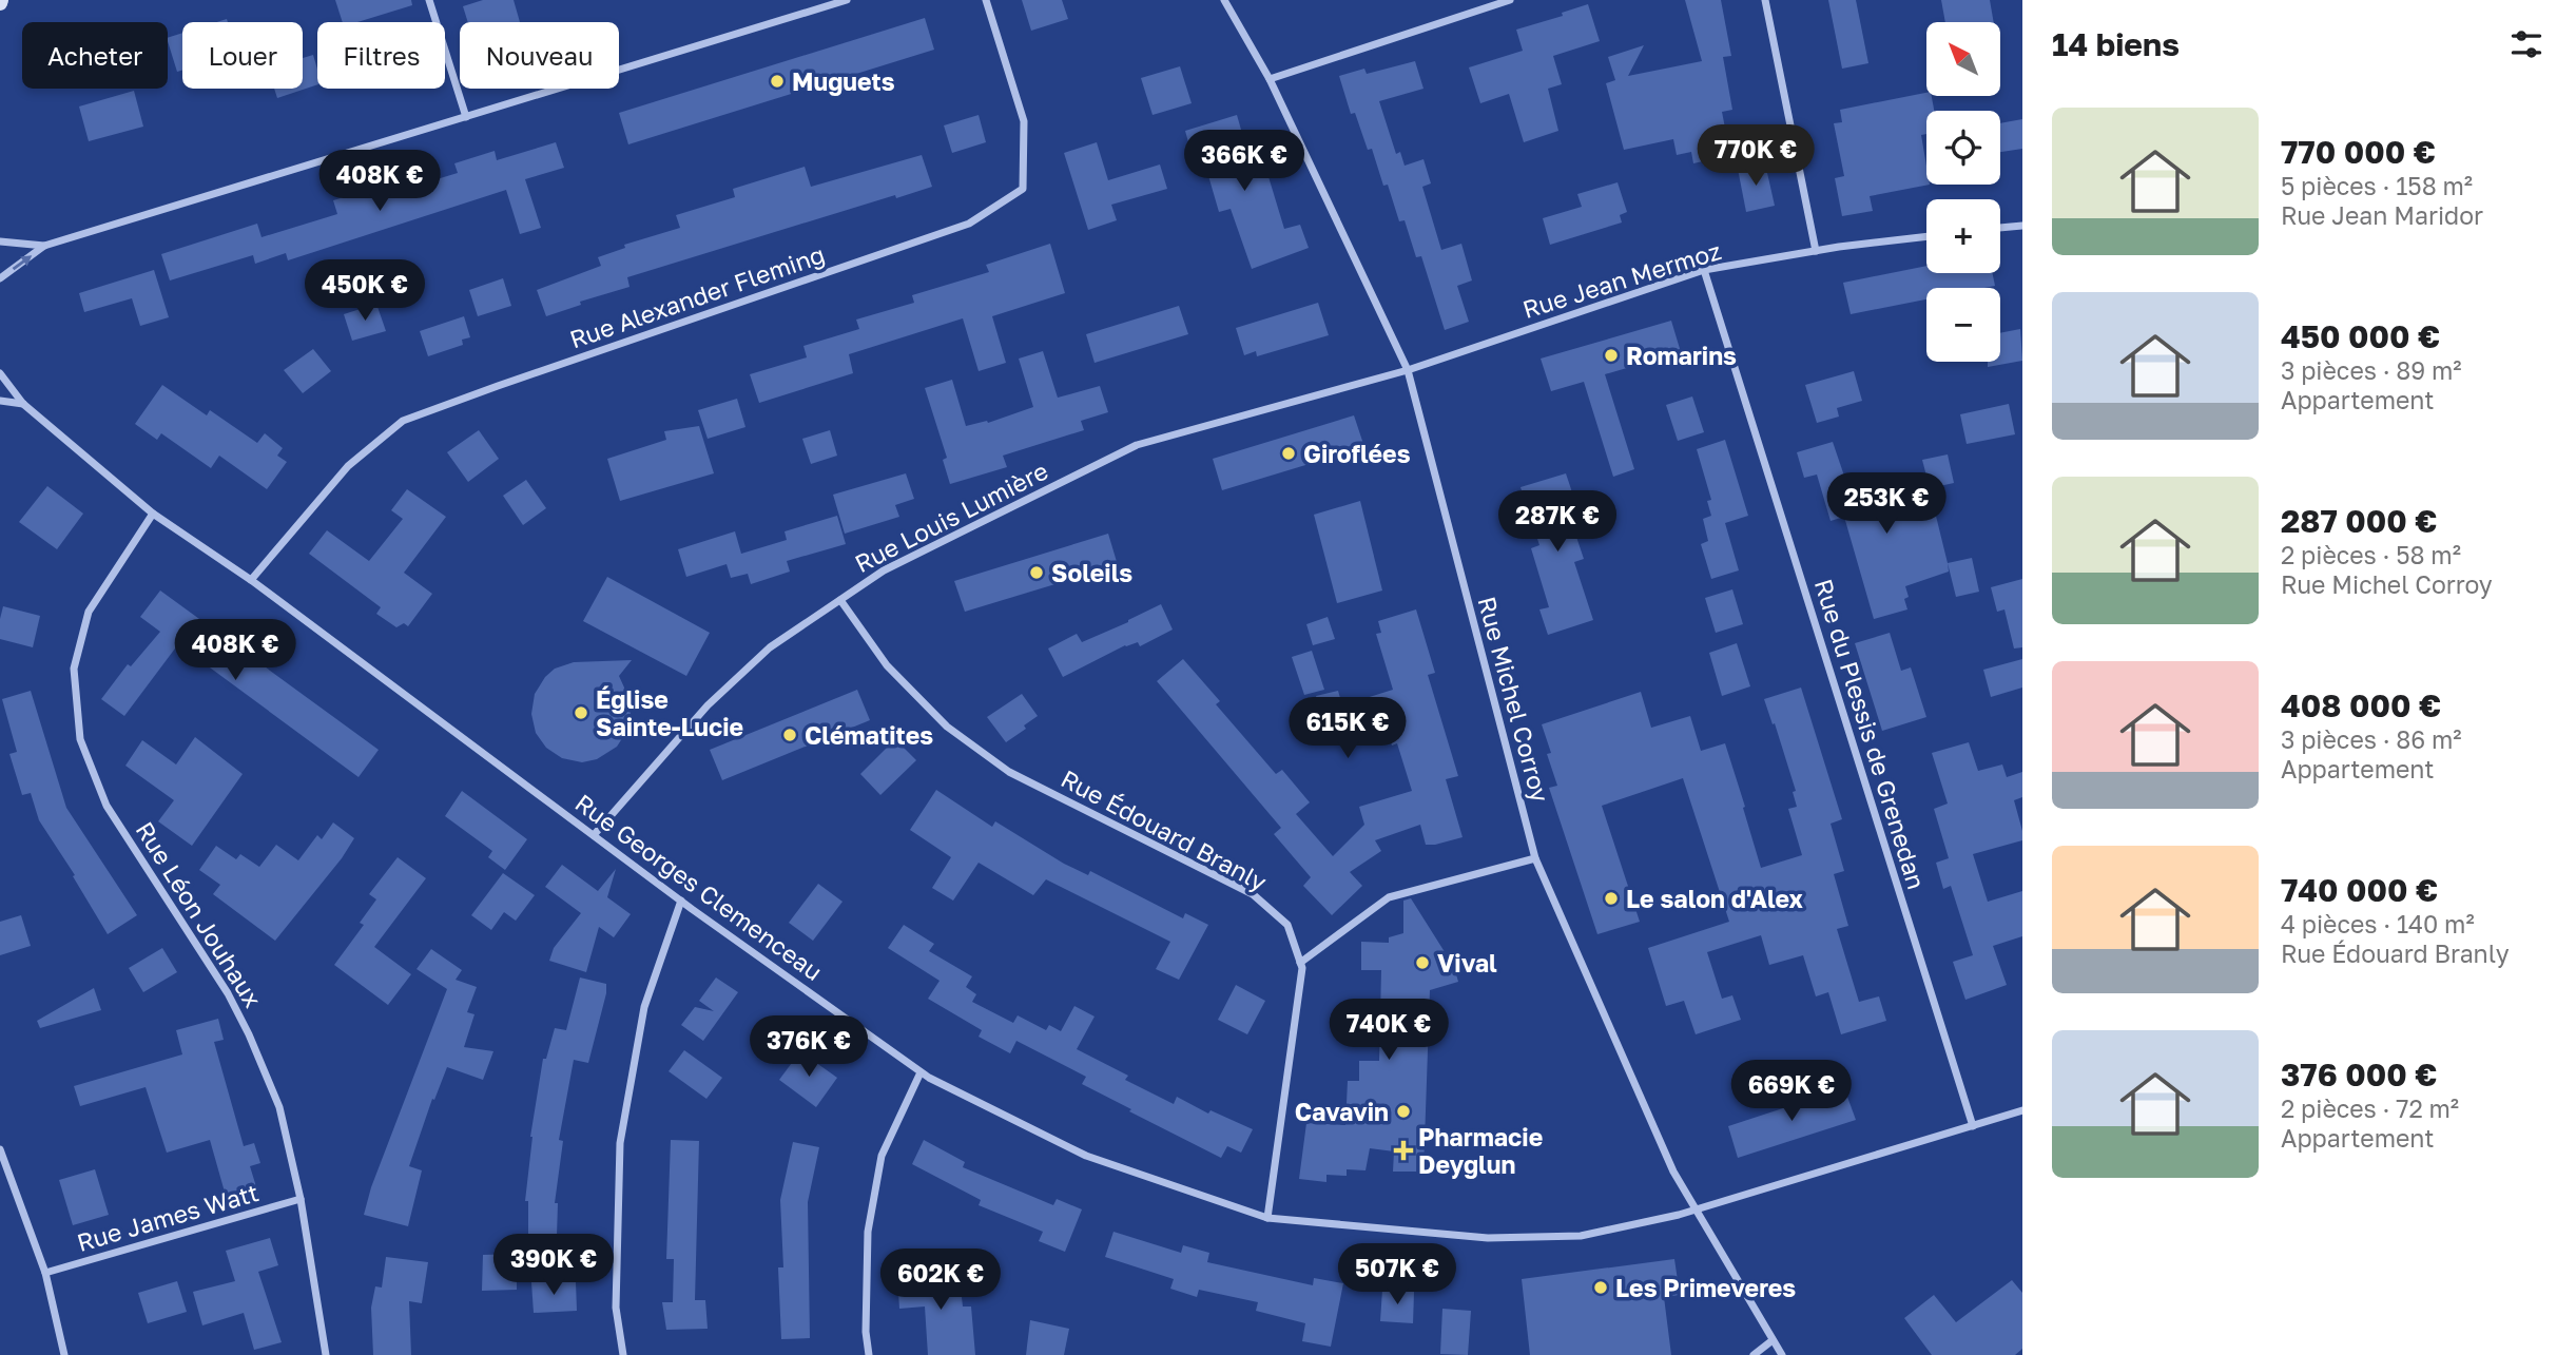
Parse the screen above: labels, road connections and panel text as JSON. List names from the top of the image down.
{
  "streets": {
    "street": [
      "Rue Jean Mermoz",
      "Rue Alexander Fleming",
      "Rue Louis Lumière",
      "Rue Michel Corroy",
      "Rue du Plessis de Grenedan",
      "Rue Édouard Branly",
      "Rue Georges Clemenceau",
      "Rue Léon Jouhaux",
      "Rue James Watt"
    ]
  },
  "crossings": [
    ["Rue Jean Mermoz", "Rue Louis Lumière"],
    ["Rue Jean Mermoz", "Rue Michel Corroy"],
    ["Rue Jean Mermoz", "Rue du Plessis de Grenedan"],
    ["Rue Alexander Fleming", "Rue Georges Clemenceau"],
    ["Rue Louis Lumière", "Rue Michel Corroy"],
    ["Rue Louis Lumière", "Rue Édouard Branly"],
    ["Rue Louis Lumière", "Rue Georges Clemenceau"],
    ["Rue Michel Corroy", "Rue Georges Clemenceau"],
    ["Rue du Plessis de Grenedan", "Rue Georges Clemenceau"],
    ["Rue Édouard Branly", "Rue Georges Clemenceau"],
    ["Rue Georges Clemenceau", "Rue Léon Jouhaux"],
    ["Rue Léon Jouhaux", "Rue James Watt"]
  ],
  "places": {
    "other": [
      "Muguets",
      "Romarins",
      "Giroflées",
      "Soleils",
      "Église Sainte-Lucie",
      "Clématites",
      "Le salon d'Alex",
      "Vival",
      "Cavavin",
      "Les Primeveres"
    ],
    "health": ["Pharmacie Deyglun"]
  },
  "north": "top left",
  "page": {
    "heading": "14 biens",
    "map_buttons": ["+", "−"],
    "chip": [
      "Acheter",
      "Louer",
      "Filtres",
      "Nouveau"
    ],
    "list": [
      {
        "name": "770 000 €",
        "note": "5 pièces · 158 m² · Rue Jean Maridor"
      },
      {
        "name": "450 000 €",
        "note": "3 pièces · 89 m² · Appartement"
      },
      {
        "name": "287 000 €",
        "note": "2 pièces · 58 m² · Rue Michel Corroy"
      },
      {
        "name": "408 000 €",
        "note": "3 pièces · 86 m² · Appartement"
      },
      {
        "name": "740 000 €",
        "note": "4 pièces · 140 m² · Rue Édouard Branly"
      },
      {
        "name": "376 000 €",
        "note": "2 pièces · 72 m² · Appartement"
      }
    ],
    "price": [
      "770K €",
      "366K €",
      "408K €",
      "450K €",
      "253K €",
      "287K €",
      "408K €",
      "615K €",
      "740K €",
      "376K €",
      "669K €",
      "390K €",
      "507K €",
      "602K €"
    ]
  }
}
